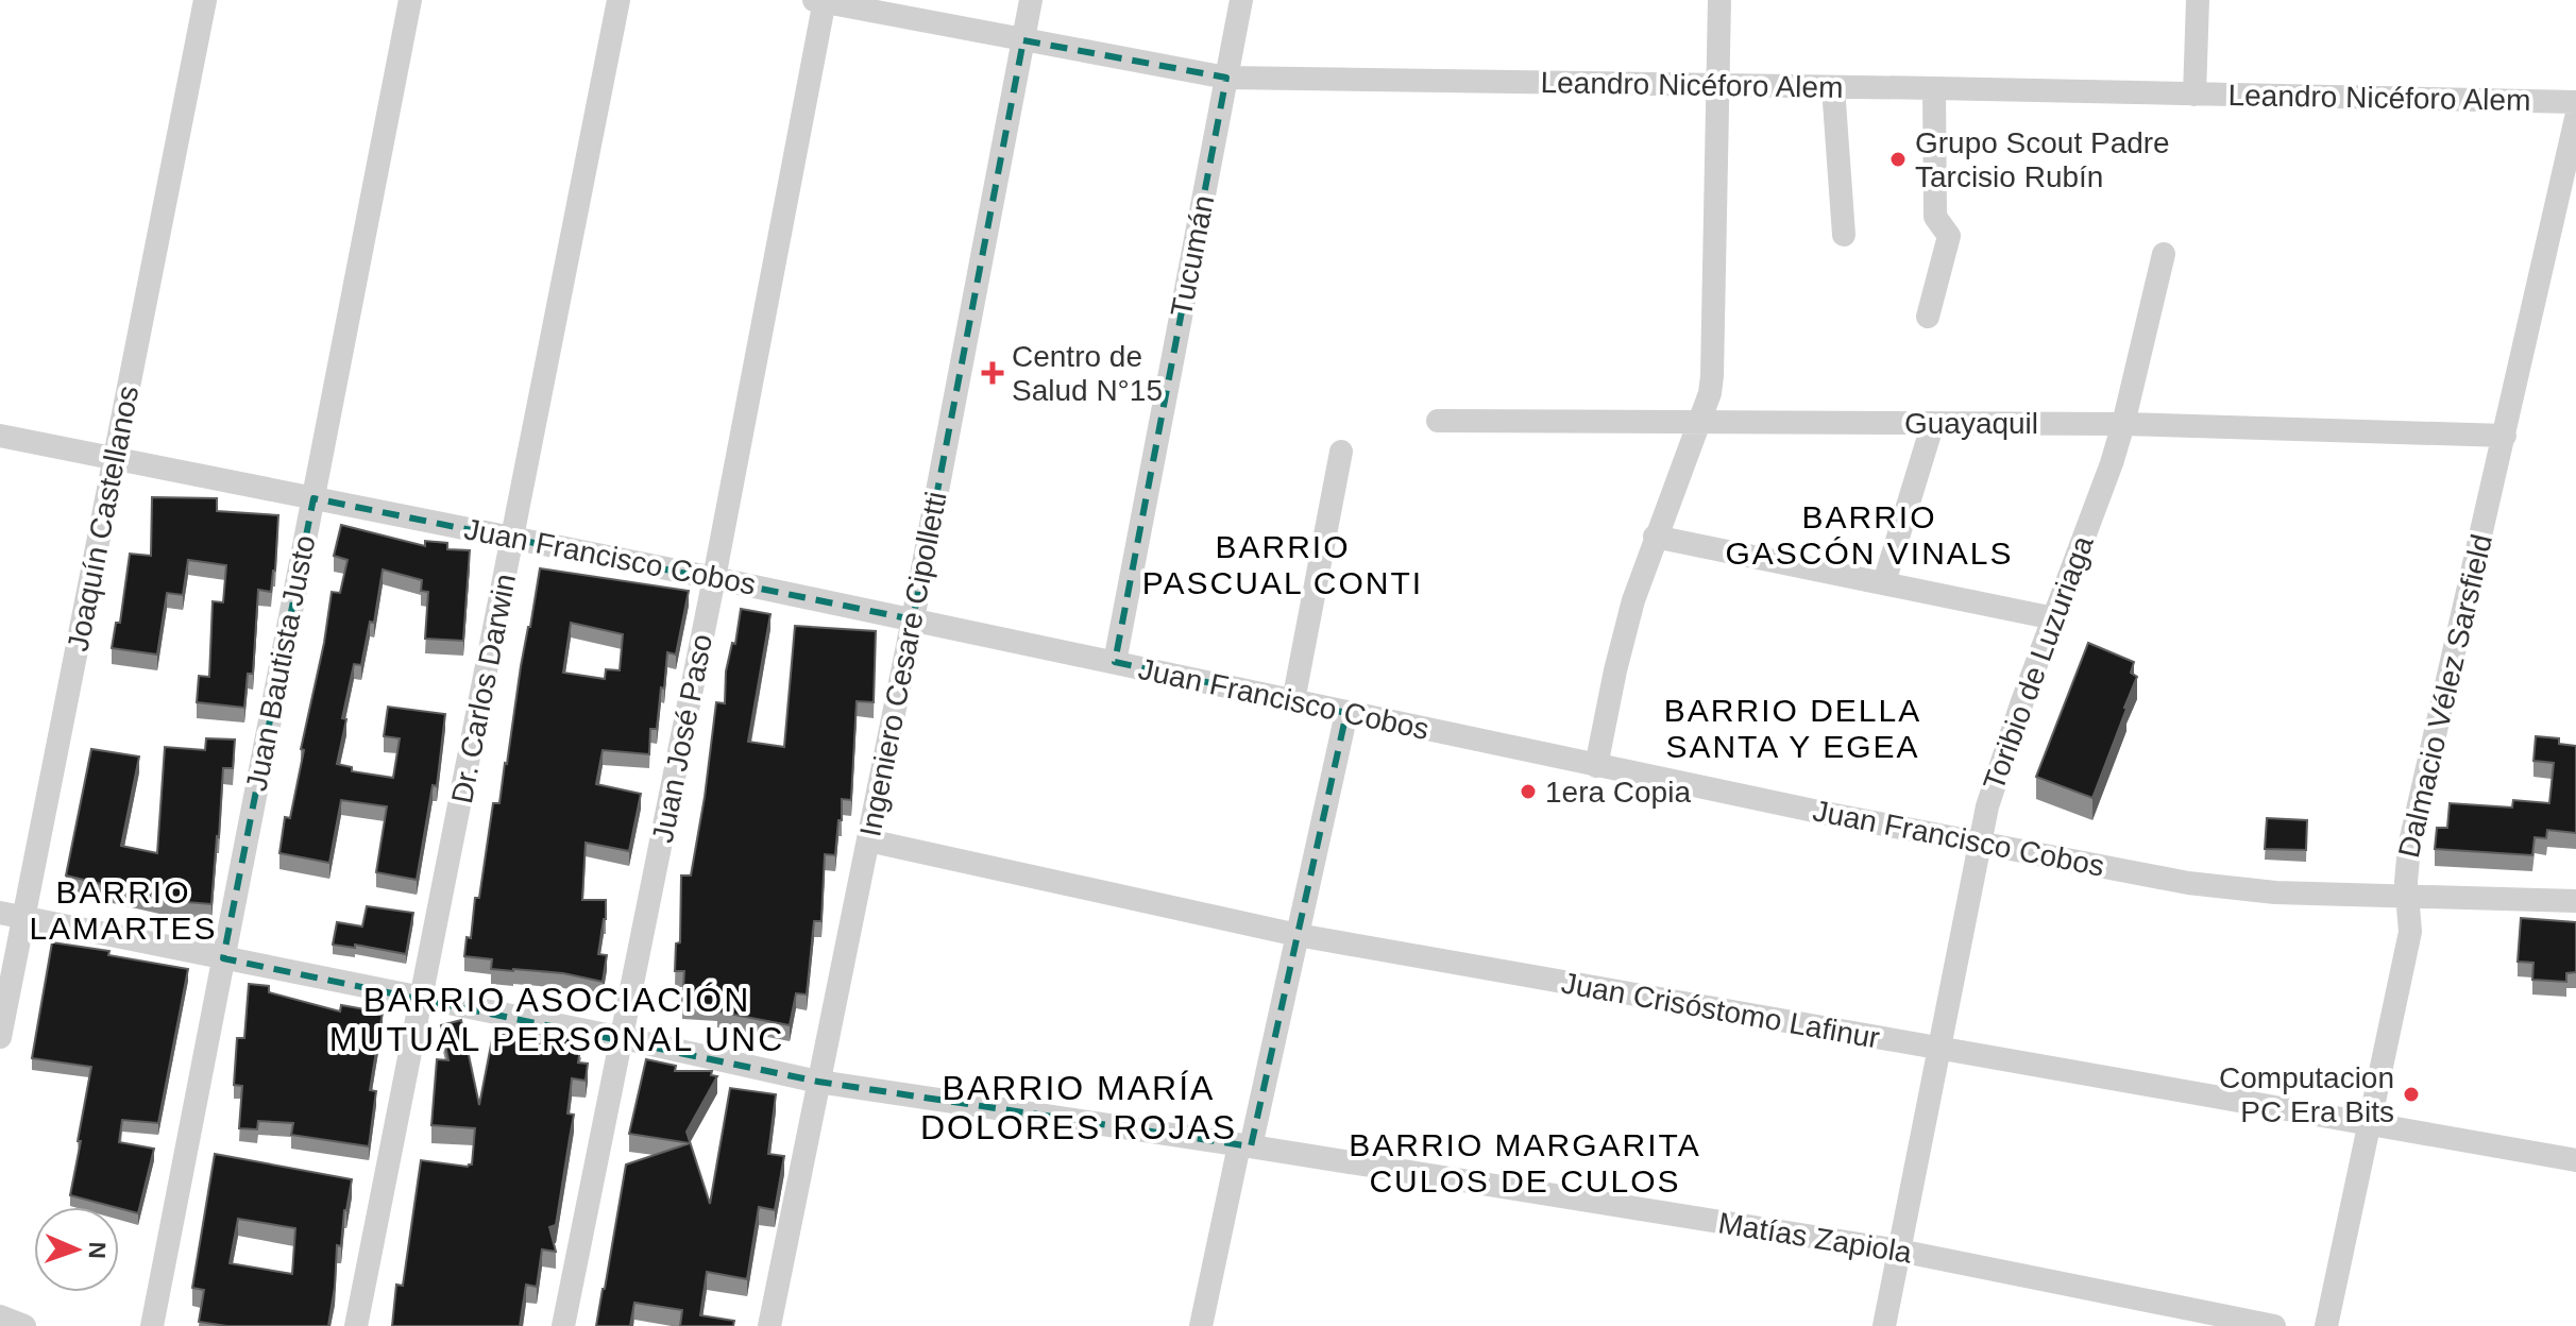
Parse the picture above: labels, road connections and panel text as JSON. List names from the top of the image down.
{
  "streets": {
    "street": [
      "Leandro Nicéforo Alem",
      "Tucumán",
      "Guayaquil",
      "Joaquín Castellanos",
      "Juan Francisco Cobos",
      "Juan Bautista Justo",
      "Toribio de Luzuriaga",
      "Ingeniero Cesare Cipolletti",
      "Dr. Carlos Darwin",
      "Dalmacio Vélez Sarsfield",
      "Juan José Paso",
      "Juan Crisóstomo Lafinur",
      "Matías Zapiola"
    ]
  },
  "crossings": [
    ["Leandro Nicéforo Alem", "Tucumán"],
    ["Leandro Nicéforo Alem", "Ingeniero Cesare Cipolletti"],
    ["Leandro Nicéforo Alem", "Juan José Paso"],
    ["Tucumán", "Juan Francisco Cobos"],
    ["Guayaquil", "Toribio de Luzuriaga"],
    ["Guayaquil", "Dalmacio Vélez Sarsfield"],
    ["Joaquín Castellanos", "Juan Francisco Cobos"],
    ["Joaquín Castellanos", "Matías Zapiola"],
    ["Juan Francisco Cobos", "Juan Bautista Justo"],
    ["Juan Francisco Cobos", "Toribio de Luzuriaga"],
    ["Juan Francisco Cobos", "Ingeniero Cesare Cipolletti"],
    ["Juan Francisco Cobos", "Dr. Carlos Darwin"],
    ["Juan Francisco Cobos", "Dalmacio Vélez Sarsfield"],
    ["Juan Francisco Cobos", "Juan José Paso"],
    ["Juan Bautista Justo", "Matías Zapiola"],
    ["Toribio de Luzuriaga", "Juan Crisóstomo Lafinur"],
    ["Toribio de Luzuriaga", "Matías Zapiola"],
    ["Ingeniero Cesare Cipolletti", "Juan Crisóstomo Lafinur"],
    ["Ingeniero Cesare Cipolletti", "Matías Zapiola"],
    ["Dr. Carlos Darwin", "Matías Zapiola"],
    ["Dalmacio Vélez Sarsfield", "Juan Crisóstomo Lafinur"],
    ["Juan José Paso", "Matías Zapiola"]
  ],
  "districts": [
    "BARRIO GASCÓN VINALS",
    "BARRIO PASCUAL CONTI",
    "BARRIO DELLA SANTA Y EGEA",
    "BARRIO LAMARTES",
    "BARRIO ASOCIACIÓN MUTUAL PERSONAL UNC",
    "BARRIO MARÍA DOLORES ROJAS",
    "BARRIO MARGARITA CULOS DE CULOS"
  ],
  "places": {
    "other": ["Grupo Scout Padre Tarcisio Rubín", "1era Copia", "Computacion PC Era Bits"],
    "health": ["Centro de Salud N°15"]
  },
  "north": "right"
}
